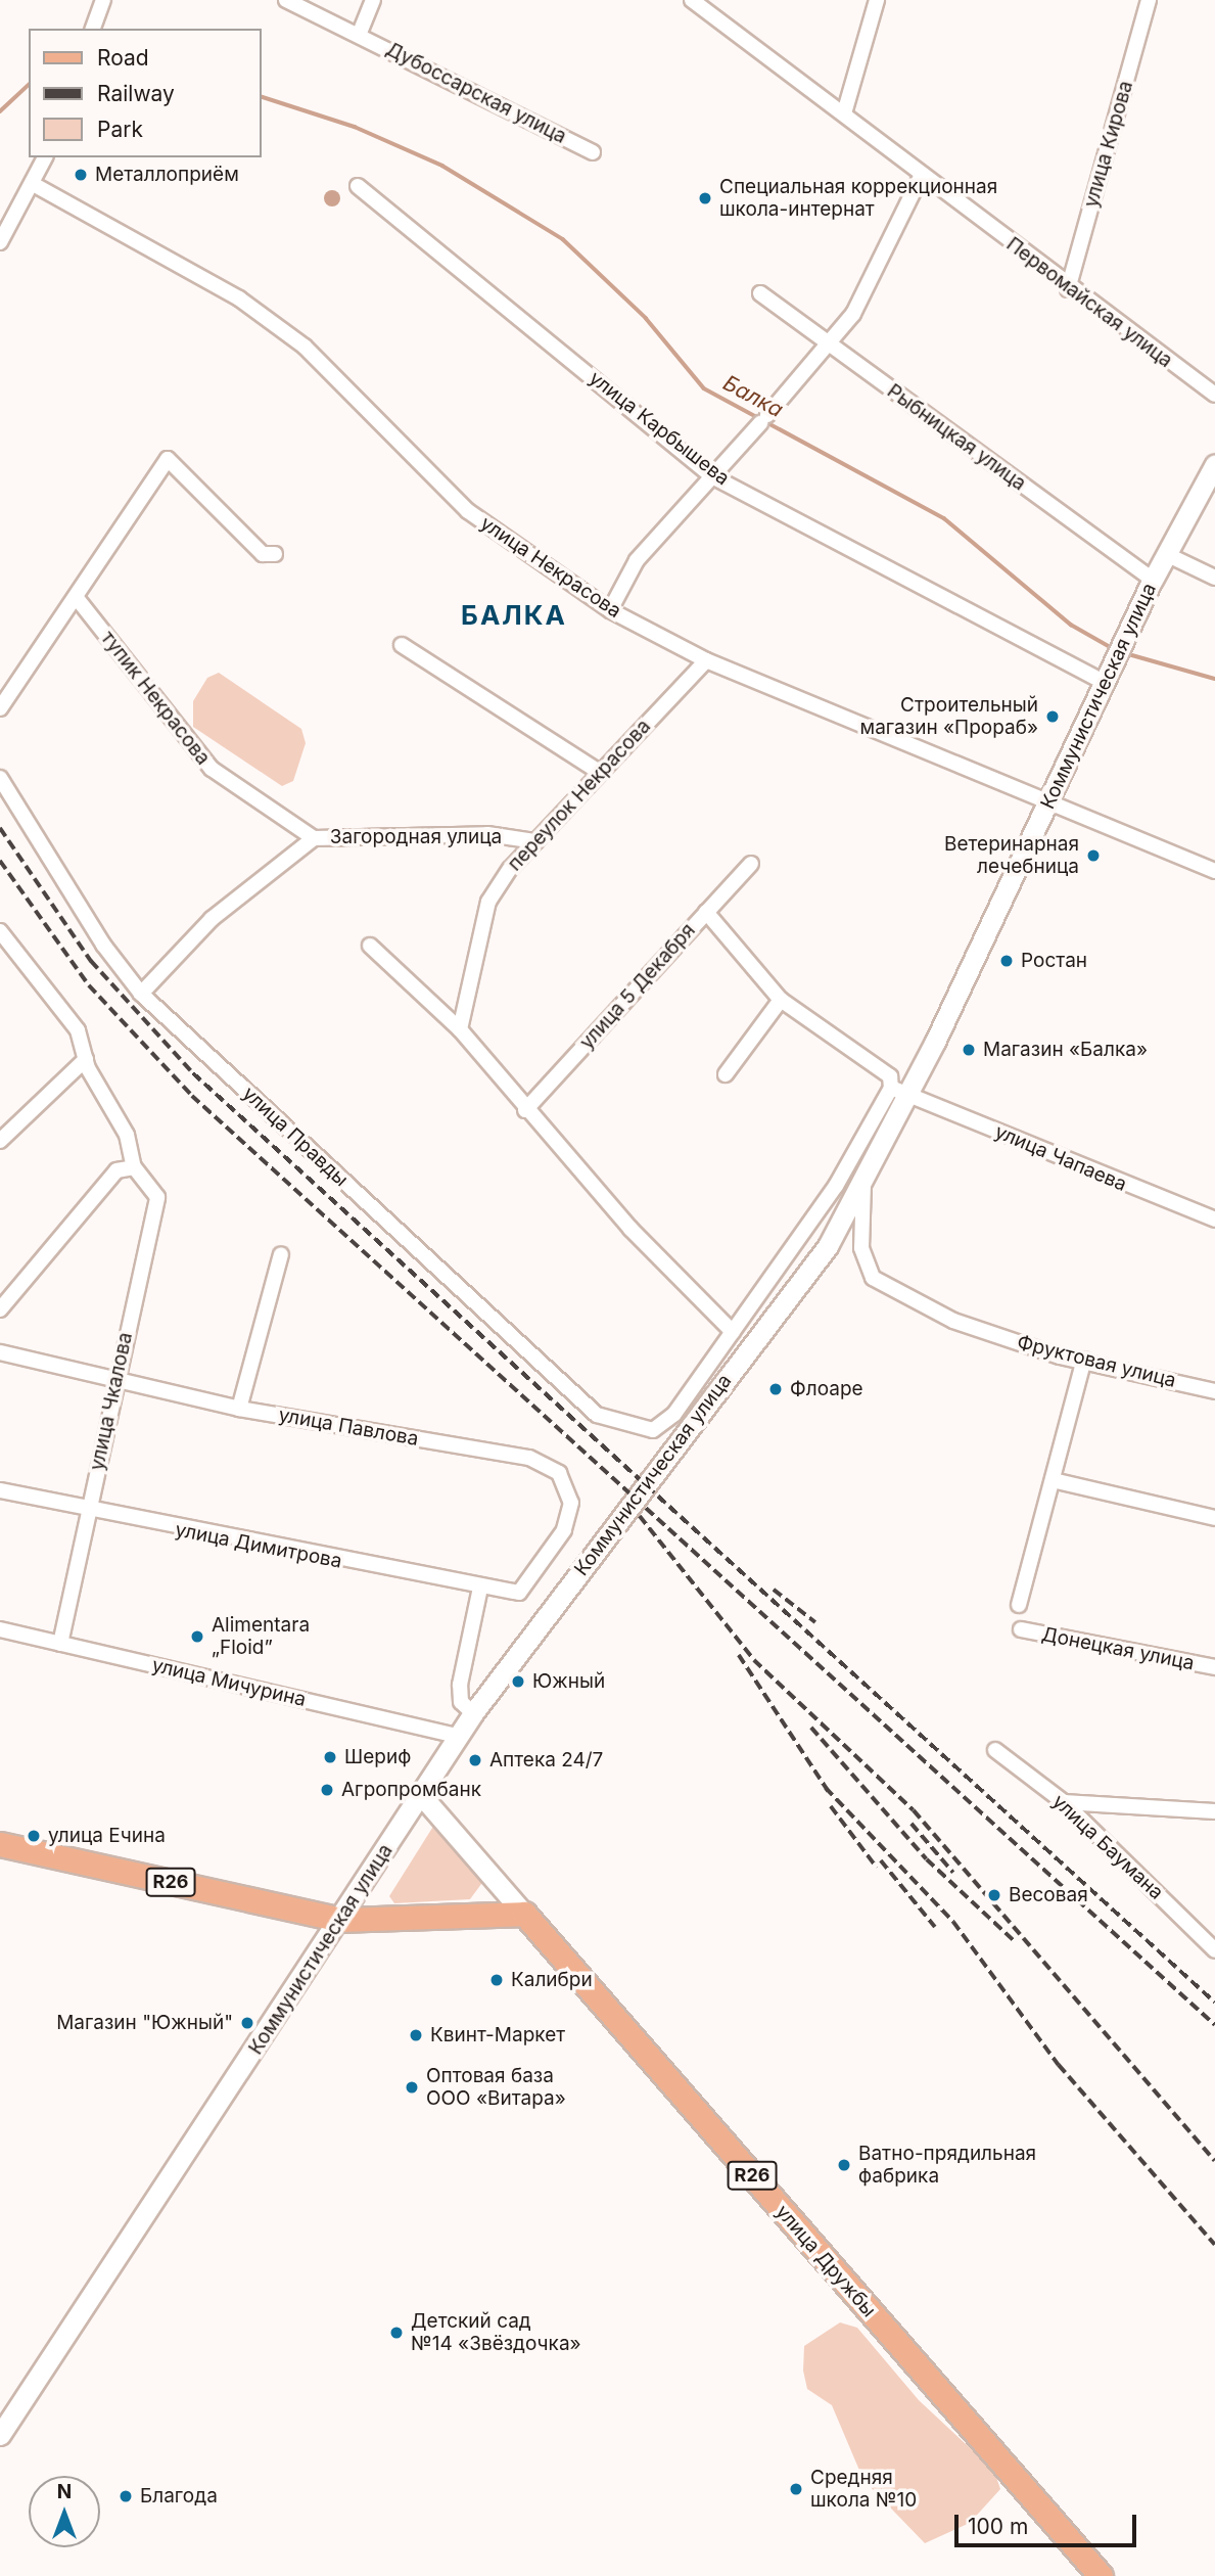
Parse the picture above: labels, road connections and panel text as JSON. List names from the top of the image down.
{
  "streets": {
    "main road": ["Коммунистическая улица", "R26", "улица Дружбы"],
    "street": [
      "Дубоссарская улица",
      "улица Кирова",
      "Первомайская улица",
      "улица Карбышева",
      "Рыбницкая улица",
      "улица Некрасова",
      "тупик Некрасова",
      "переулок Некрасова",
      "Загородная улица",
      "улица 5 Декабря",
      "улица Правды",
      "улица Чапаева",
      "Фруктовая улица",
      "улица Чкалова",
      "улица Павлова",
      "улица Димитрова",
      "Донецкая улица",
      "улица Мичурина",
      "улица Баумана"
    ]
  },
  "crossings": [
    ["улица Кирова", "Первомайская улица"],
    ["улица Карбышева", "Коммунистическая улица"],
    ["Рыбницкая улица", "Коммунистическая улица"],
    ["улица Некрасова", "Коммунистическая улица"],
    ["улица Некрасова", "переулок Некрасова"],
    ["Коммунистическая улица", "улица Чапаева"],
    ["Коммунистическая улица", "Фруктовая улица"],
    ["Коммунистическая улица", "улица Мичурина"],
    ["Коммунистическая улица", "R26"],
    ["Коммунистическая улица", "улица Дружбы"],
    ["тупик Некрасова", "Загородная улица"],
    ["переулок Некрасова", "Загородная улица"],
    ["Загородная улица", "улица Правды"],
    ["улица Чкалова", "улица Павлова"],
    ["улица Чкалова", "улица Димитрова"],
    ["улица Чкалова", "улица Мичурина"],
    ["улица Павлова", "улица Димитрова"],
    ["R26", "улица Дружбы"]
  ],
  "districts": ["БАЛКА"],
  "water": ["Балка"],
  "places": [
    "Металлоприём",
    "Специальная коррекционная школа-интернат",
    "Строительный магазин «Прораб»",
    "Ветеринарная лечебница",
    "Ростан",
    "Магазин «Балка»",
    "Флоаре",
    "Alimentara „Floid”",
    "Южный",
    "Шериф",
    "Аптека 24/7",
    "Агропромбанк",
    "улица Ечина",
    "Весовая",
    "Калибри",
    "Магазин \"Южный\"",
    "Квинт-Маркет",
    "Оптовая база ООО «Витара»",
    "Ватно-прядильная фабрика",
    "Детский сад №14 «Звёздочка»",
    "Средняя школа №10",
    "Благода"
  ],
  "legend": ["Road", "Railway", "Park"],
  "scale_bar": "100 m",
  "north": "top"
}
